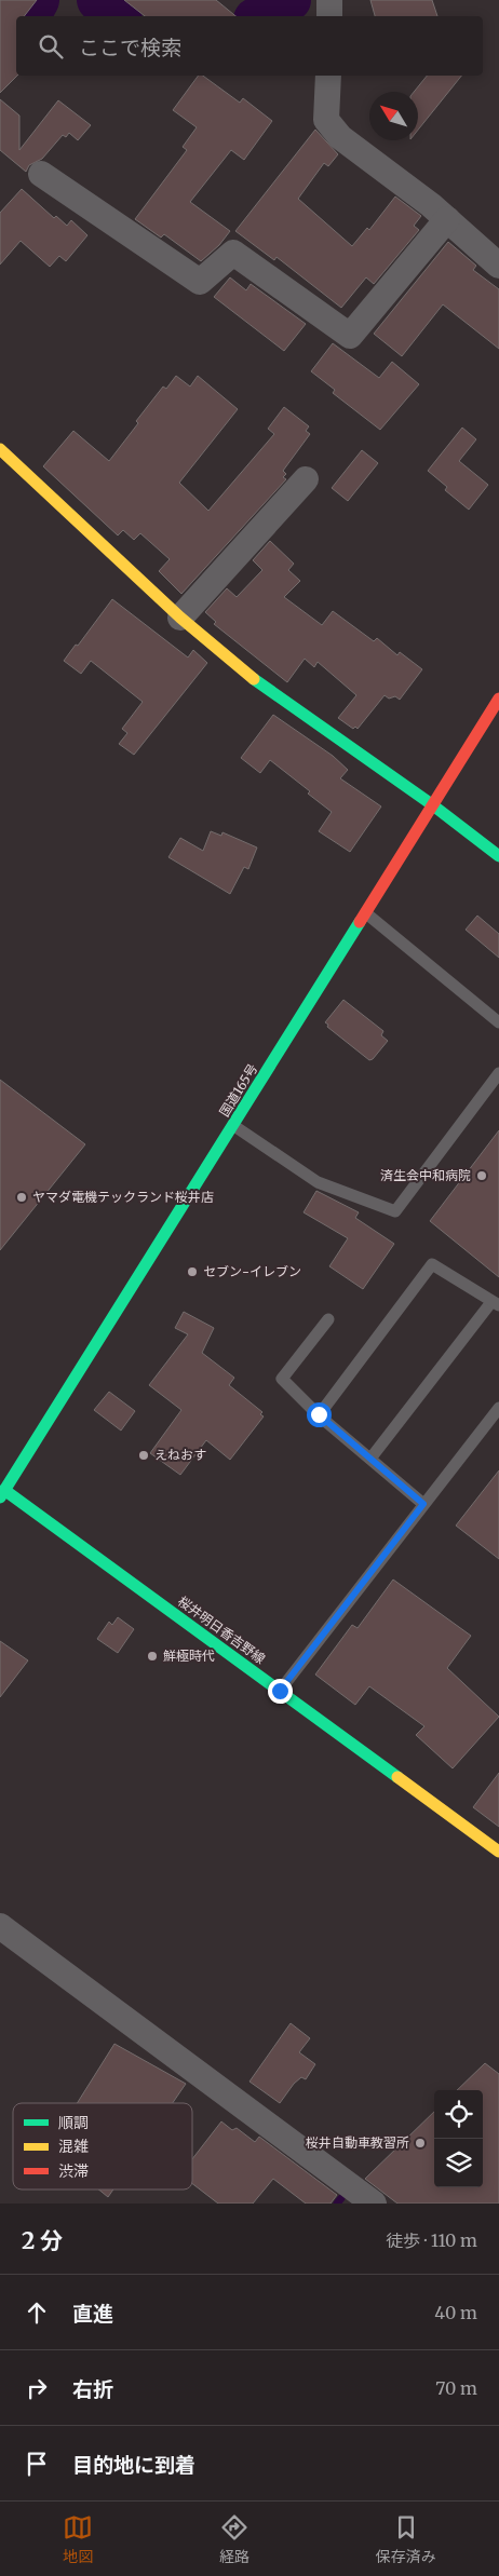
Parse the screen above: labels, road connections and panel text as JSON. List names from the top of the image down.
{
  "streets": {
    "main road": ["国道165号", "桜井明日香吉野線"]
  },
  "crossings": [
    ["国道165号", "桜井明日香吉野線"]
  ],
  "places": [
    "済生会中和病院",
    "ヤマダ電機テックランド桜井店",
    "セブン-イレブン",
    "えねおす",
    "鮮極時代",
    "桜井自動車教習所"
  ],
  "legend": ["順調", "混雑", "渋滞"],
  "north": "top left",
  "page": {
    "search": "ここで検索",
    "heading": ["2 分", "徒歩 · 110 m"],
    "list": [
      ["直進", "40 m"],
      ["右折", "70 m"],
      "目的地に到着"
    ],
    "nav": ["地図", "経路", "保存済み"]
  }
}
